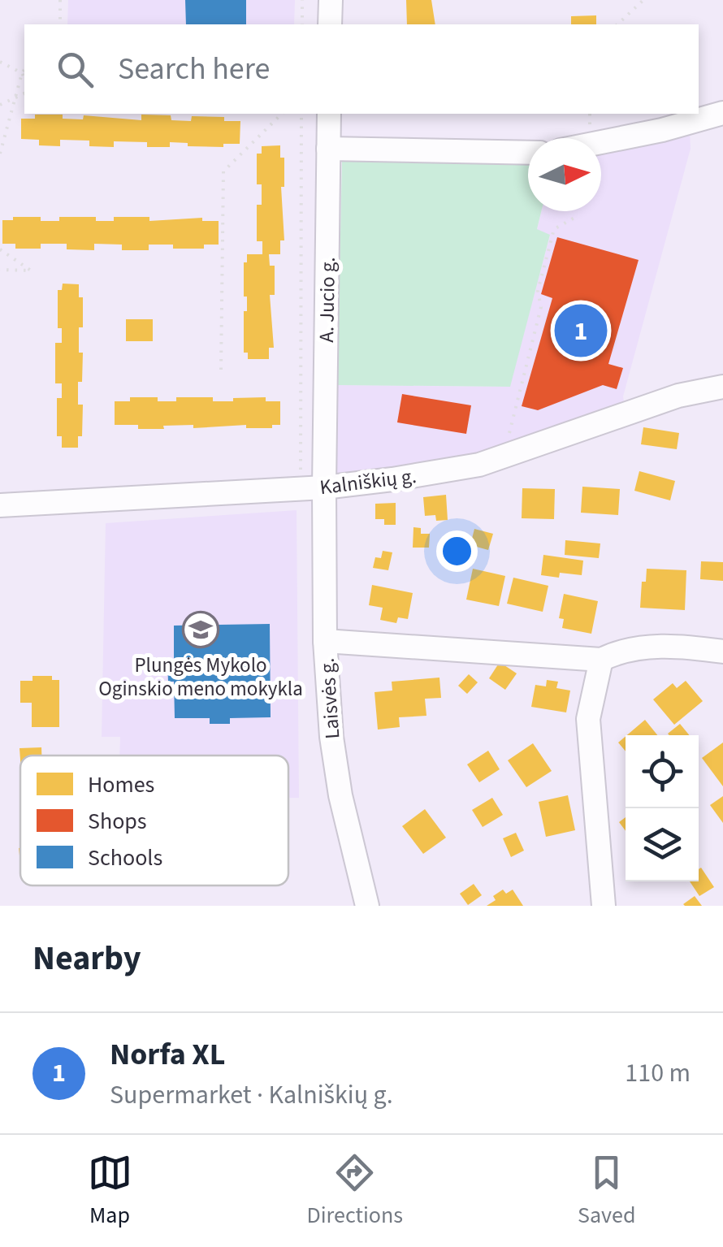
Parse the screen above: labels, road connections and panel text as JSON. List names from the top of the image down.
{
  "streets": {
    "street": ["A. Jucio g.", "Kalniškių g.", "Laisvės g."]
  },
  "crossings": [
    ["A. Jucio g.", "Kalniškių g."],
    ["A. Jucio g.", "Laisvės g."],
    ["Kalniškių g.", "Laisvės g."]
  ],
  "places": {
    "school or university": ["Plungės Mykolo Oginskio meno mokykla"]
  },
  "legend": ["Homes", "Shops", "Schools"],
  "north": "right",
  "page": {
    "search": "Search here",
    "pins": "1",
    "heading": "Nearby",
    "list": [
      {
        "mark": "1",
        "name": "Norfa XL",
        "note": "Supermarket · Kalniškių g.",
        "value": "110 m"
      }
    ],
    "nav": ["Map", "Directions", "Saved"]
  }
}
